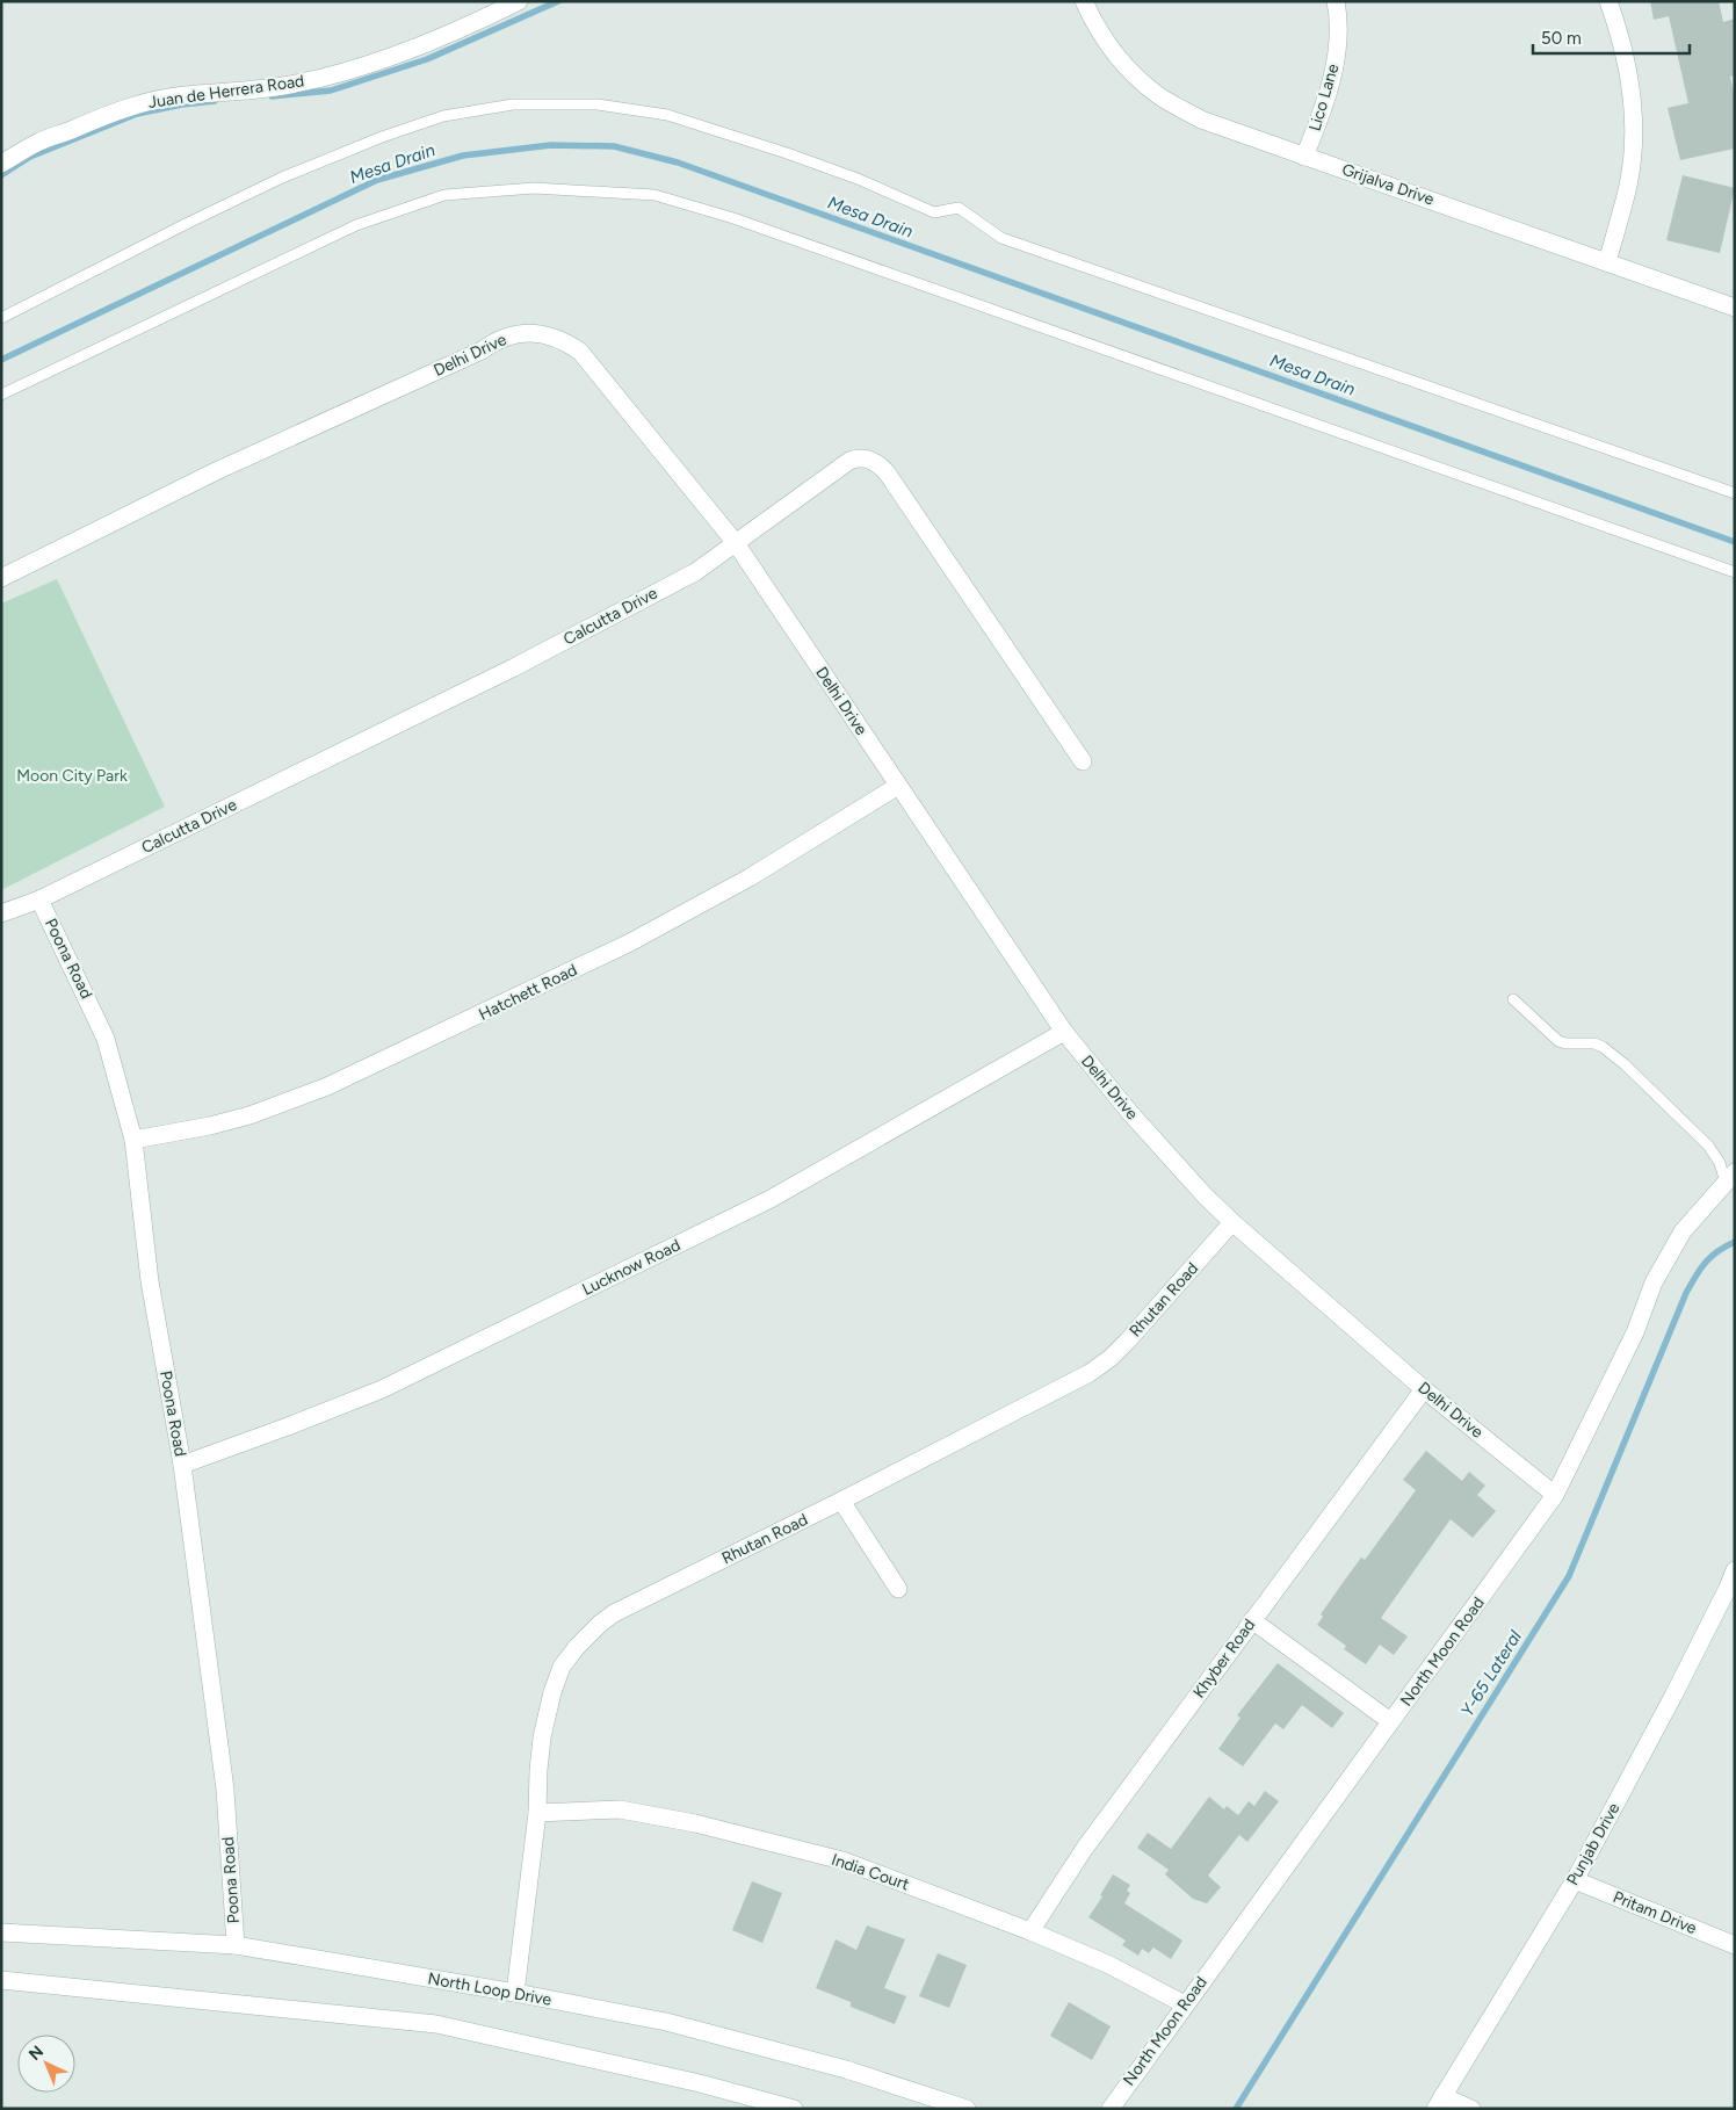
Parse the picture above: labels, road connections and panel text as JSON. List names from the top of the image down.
{
  "streets": {
    "street": [
      "Juan de Herrera Road",
      "Lico Lane",
      "Grijalva Drive",
      "Delhi Drive",
      "Calcutta Drive",
      "Poona Road",
      "Hatchett Road",
      "Lucknow Road",
      "Rhutan Road",
      "North Moon Road",
      "Khyber Road",
      "Punjab Drive",
      "India Court",
      "Pritam Drive",
      "North Loop Drive"
    ]
  },
  "crossings": [
    ["Lico Lane", "Grijalva Drive"],
    ["Delhi Drive", "Calcutta Drive"],
    ["Delhi Drive", "Hatchett Road"],
    ["Delhi Drive", "Lucknow Road"],
    ["Delhi Drive", "Rhutan Road"],
    ["Delhi Drive", "North Moon Road"],
    ["Delhi Drive", "Khyber Road"],
    ["Calcutta Drive", "Poona Road"],
    ["Poona Road", "Hatchett Road"],
    ["Poona Road", "Lucknow Road"],
    ["Poona Road", "North Loop Drive"],
    ["Rhutan Road", "India Court"],
    ["Rhutan Road", "North Loop Drive"],
    ["North Moon Road", "India Court"],
    ["Khyber Road", "India Court"],
    ["Punjab Drive", "Pritam Drive"]
  ],
  "water": ["Mesa Drain", "Y-65 Lateral"],
  "parks": ["Moon City Park"],
  "scale_bar": "50 m",
  "north": "top left"
}
